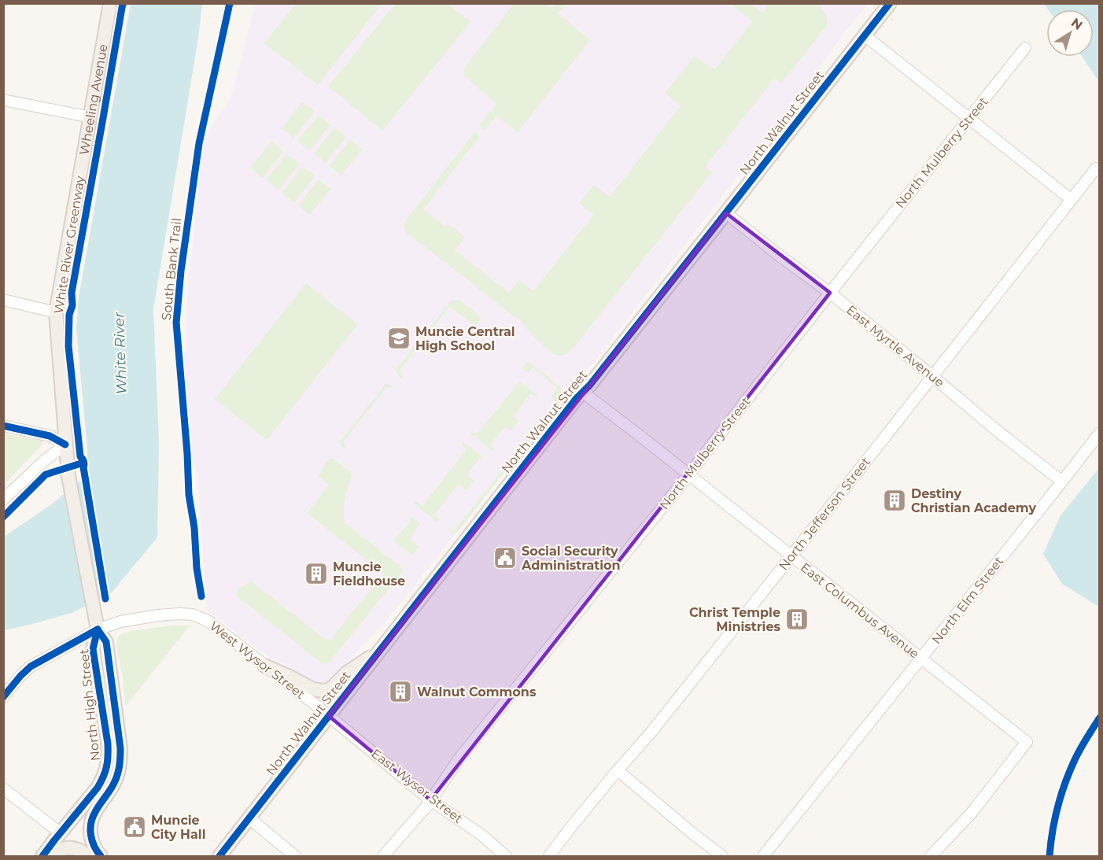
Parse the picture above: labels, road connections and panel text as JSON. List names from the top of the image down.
{
  "streets": {
    "main road": ["Wheeling Avenue", "North Walnut Street", "North High Street"],
    "street": [
      "North Mulberry Street",
      "East Myrtle Avenue",
      "North Jefferson Street",
      "North Elm Street",
      "East Columbus Avenue",
      "West Wysor Street",
      "East Wysor Street"
    ],
    "cycle path": ["White River Greenway", "South Bank Trail"]
  },
  "crossings": [
    ["Wheeling Avenue", "North High Street"],
    ["North Walnut Street", "East Myrtle Avenue"],
    ["North Walnut Street", "East Columbus Avenue"],
    ["North Walnut Street", "West Wysor Street"],
    ["North Walnut Street", "East Wysor Street"],
    ["North Mulberry Street", "East Myrtle Avenue"],
    ["North Mulberry Street", "East Columbus Avenue"],
    ["North Mulberry Street", "East Wysor Street"],
    ["East Myrtle Avenue", "North Jefferson Street"],
    ["East Myrtle Avenue", "North Elm Street"],
    ["North Jefferson Street", "East Columbus Avenue"],
    ["North Elm Street", "East Columbus Avenue"],
    ["West Wysor Street", "North High Street"],
    ["West Wysor Street", "East Wysor Street"]
  ],
  "water": ["White River"],
  "places": {
    "school or university": ["Muncie Central High School"],
    "building": [
      "Destiny Christian Academy",
      "Muncie Fieldhouse",
      "Christ Temple Ministries",
      "Walnut Commons"
    ],
    "public building": ["Social Security Administration", "Muncie City Hall"]
  },
  "north": "top right"
}
